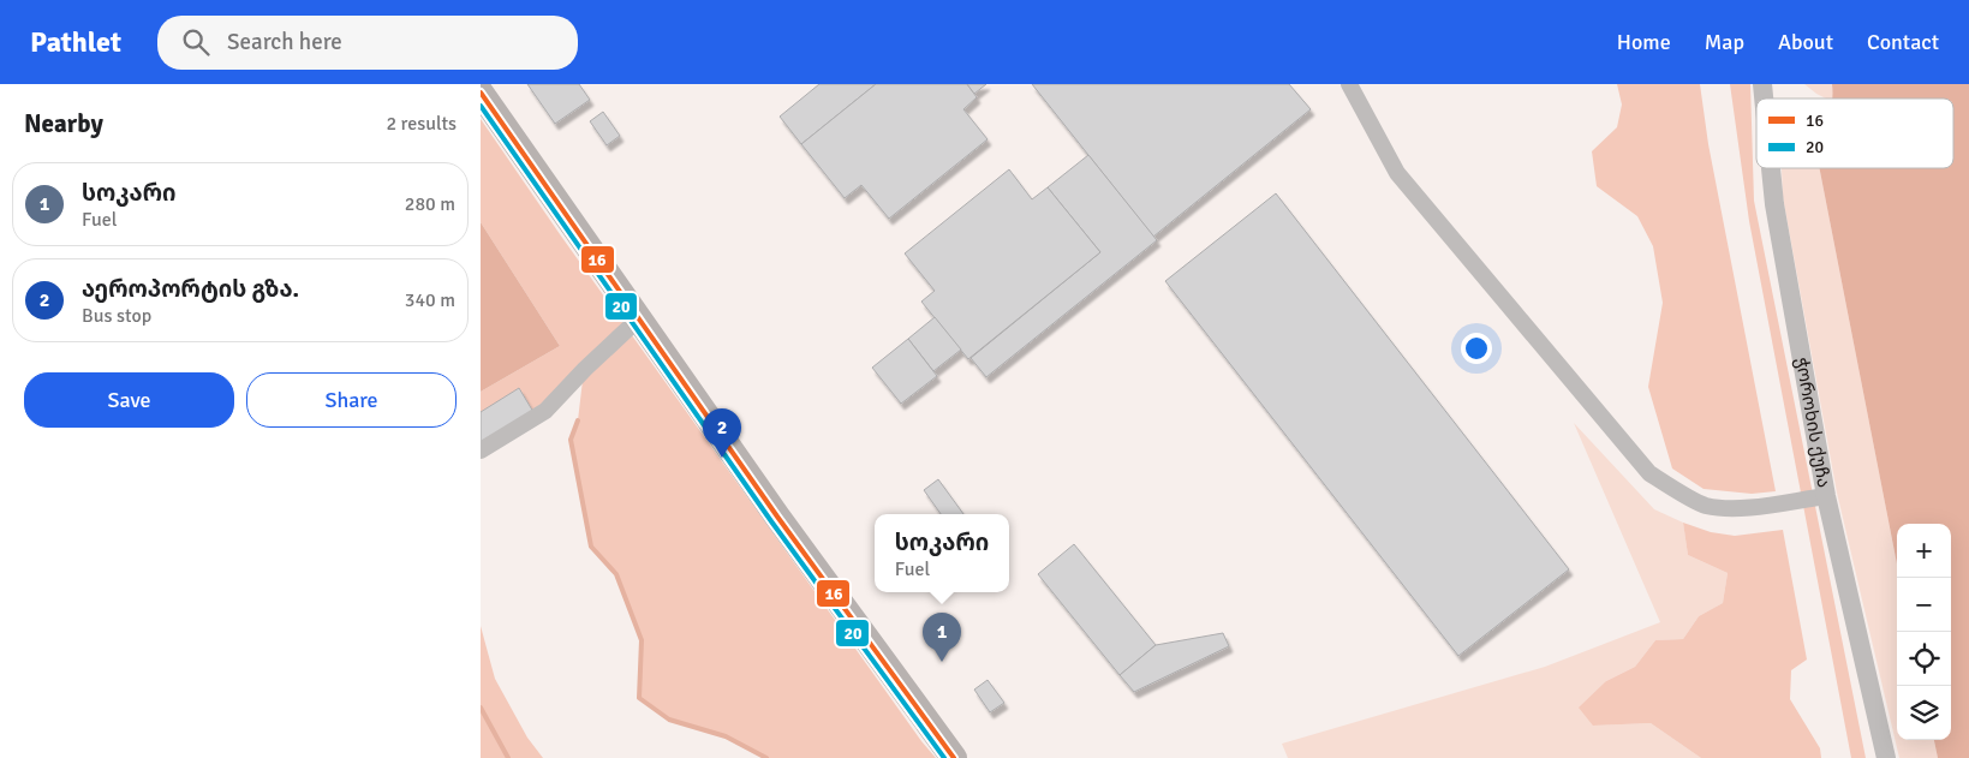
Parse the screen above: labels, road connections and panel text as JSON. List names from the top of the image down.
{
  "streets": {
    "street": ["ჭოროხის ქუჩა"]
  },
  "lines": ["transit line 16", "transit line 20"],
  "legend": ["16", "20"],
  "page": {
    "header": "Pathlet",
    "search": "Search here",
    "nav": [
      "Home",
      "Map",
      "About",
      "Contact"
    ],
    "heading": ["Nearby", "2 results"],
    "list": [
      {
        "mark": "1",
        "name": "სოკარი",
        "note": "Fuel",
        "value": "280 m"
      },
      {
        "mark": "2",
        "name": "აეროპორტის გზა.",
        "note": "Bus stop",
        "value": "340 m"
      }
    ],
    "buttons": ["Save", "Share"],
    "pins": ["2", "1"],
    "popup": ["სოკარი", "Fuel"],
    "map_buttons": ["+", "−"]
  }
}
